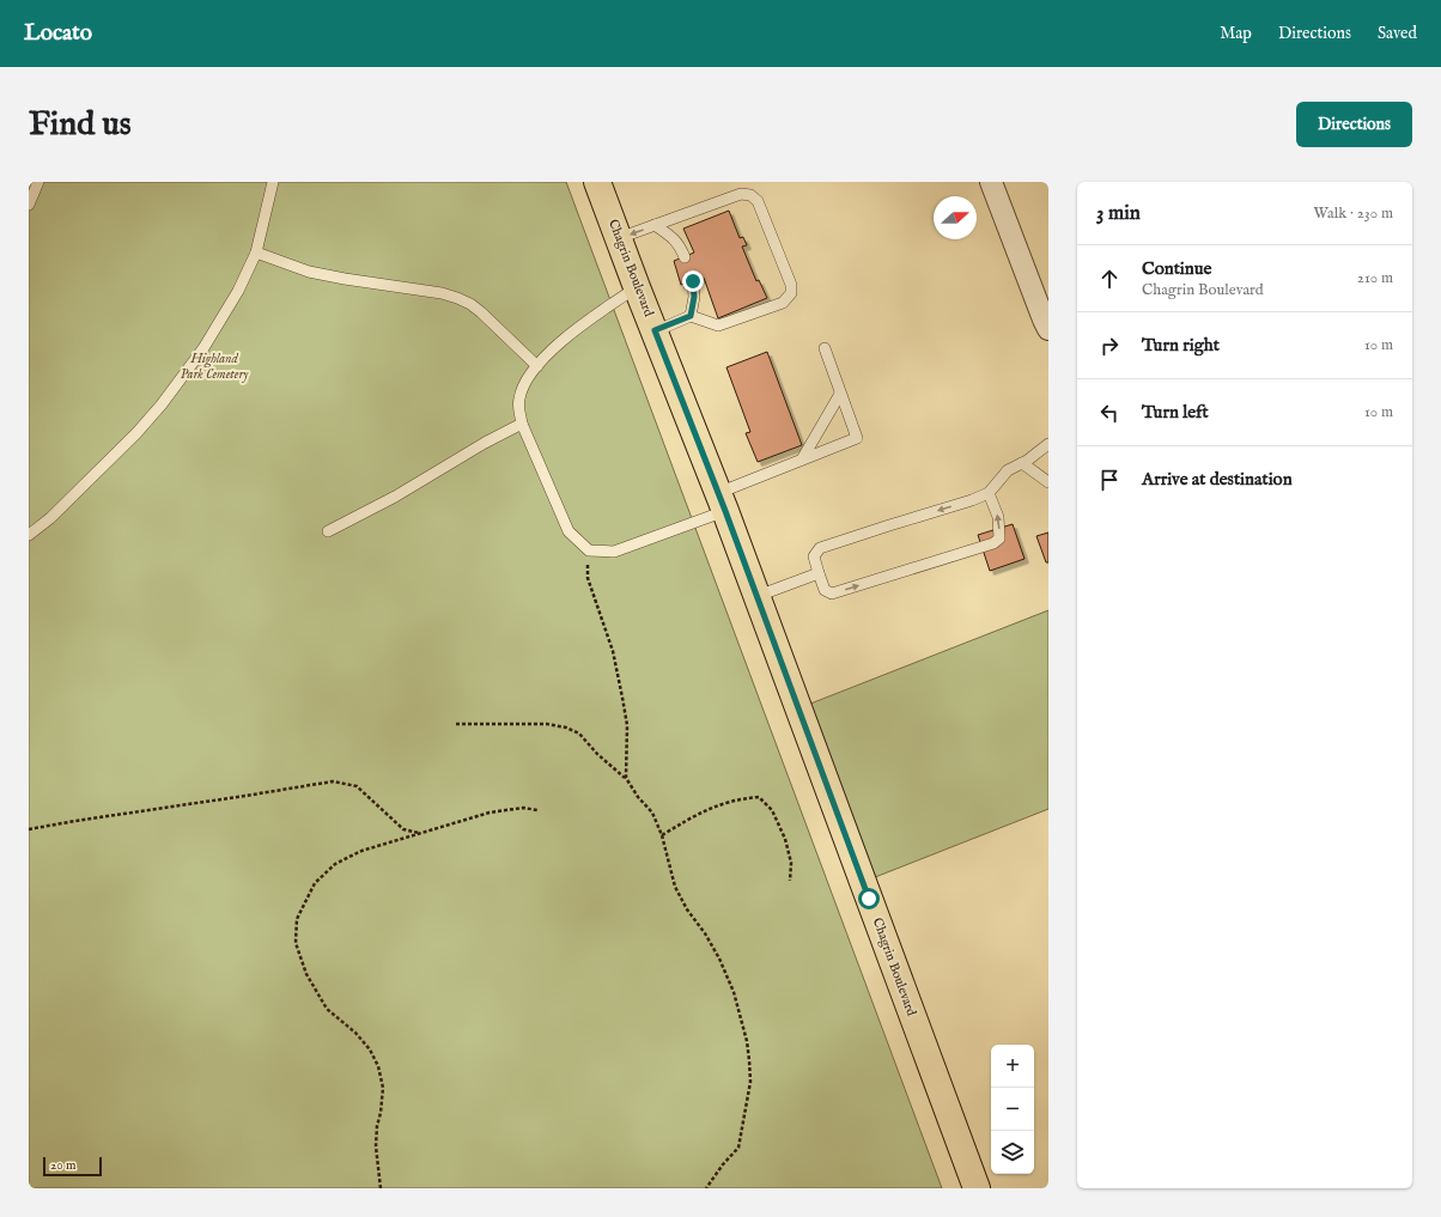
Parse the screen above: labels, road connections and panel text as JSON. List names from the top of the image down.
{
  "streets": {
    "main road": ["Chagrin Boulevard"]
  },
  "parks": ["Highland Park Cemetery"],
  "scale_bar": "20 m",
  "north": "right",
  "page": {
    "header": "Locato",
    "nav": ["Map", "Directions", "Saved"],
    "buttons": "Directions",
    "title": "Find us",
    "heading": ["3 min", "Walk · 230 m"],
    "list": [
      ["Continue", "Chagrin Boulevard", "210 m"],
      ["Turn right", "10 m"],
      ["Turn left", "10 m"],
      "Arrive at destination"
    ],
    "map_buttons": ["+", "−"],
    "scale": "20 m"
  }
}
